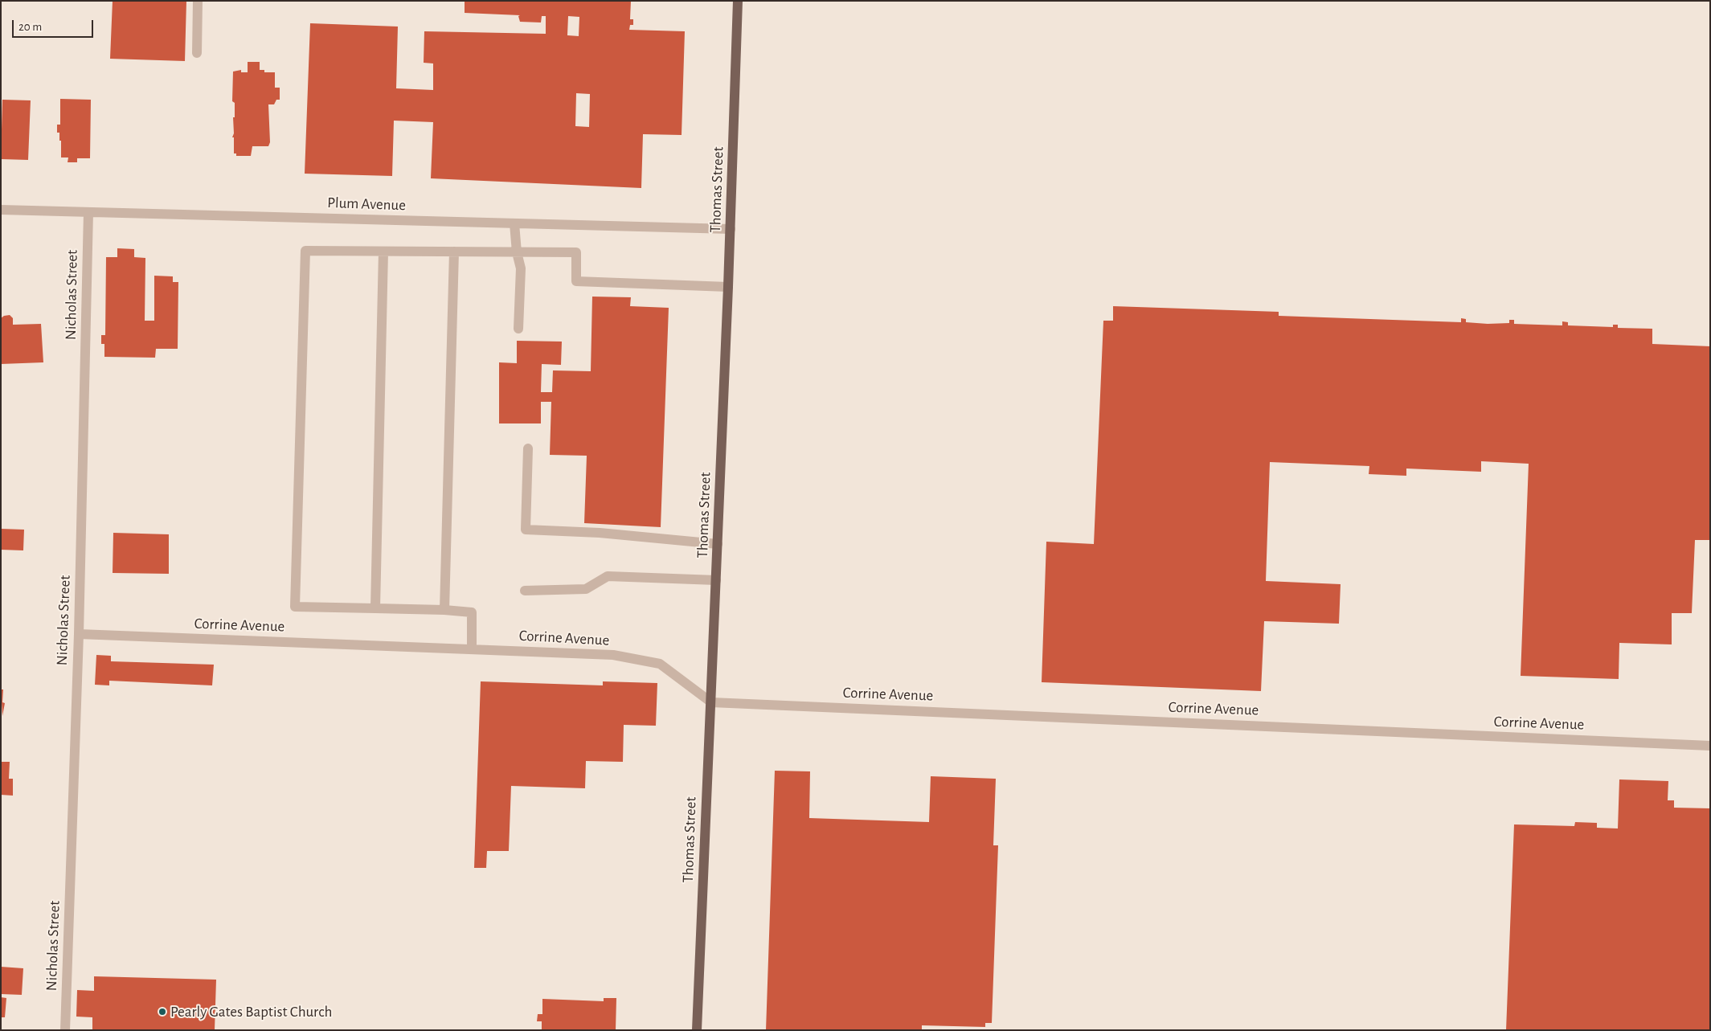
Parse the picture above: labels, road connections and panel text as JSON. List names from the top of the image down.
{
  "streets": {
    "main road": ["Thomas Street"],
    "street": ["Plum Avenue", "Nicholas Street", "Corrine Avenue"]
  },
  "crossings": [
    ["Thomas Street", "Plum Avenue"],
    ["Thomas Street", "Corrine Avenue"],
    ["Plum Avenue", "Nicholas Street"],
    ["Nicholas Street", "Corrine Avenue"]
  ],
  "places": ["Pearly Gates Baptist Church"],
  "scale_bar": "20 m"
}
